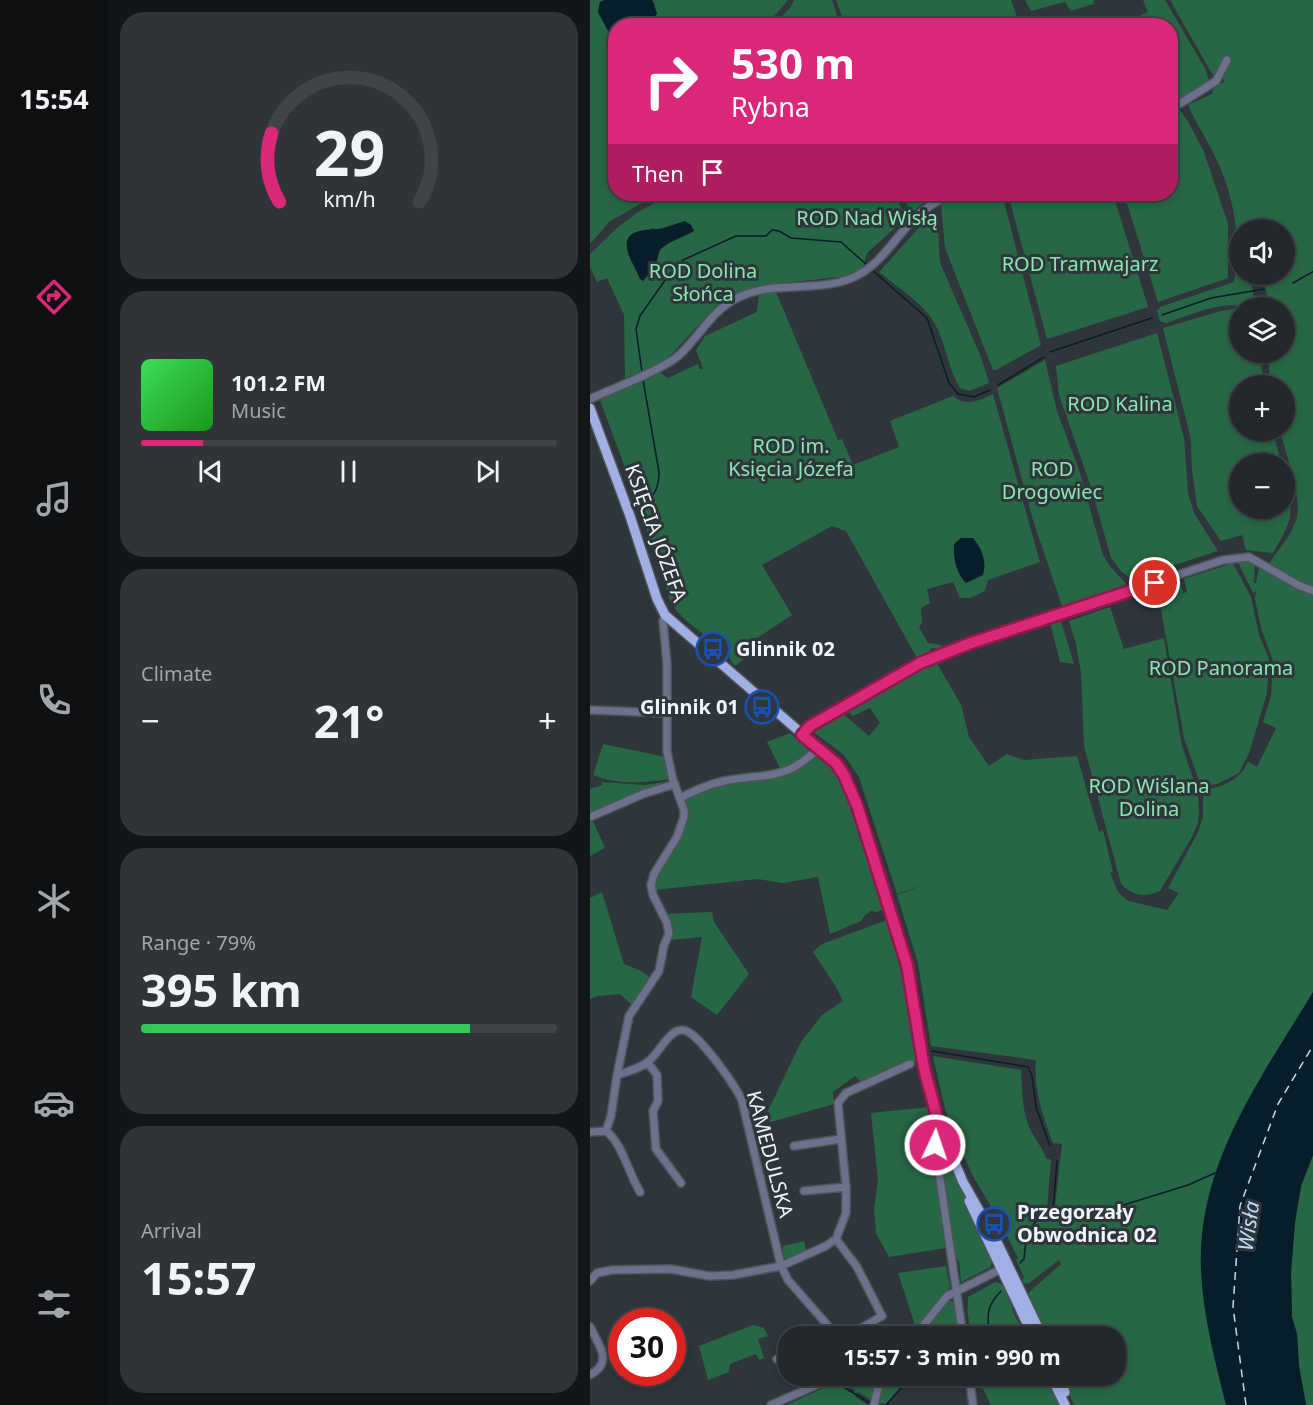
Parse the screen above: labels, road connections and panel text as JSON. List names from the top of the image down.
{
  "streets": {
    "main road": ["KSIĘCIA JÓZEFA"],
    "street": ["KAMEDULSKA"]
  },
  "water": ["Wisła"],
  "parks": [
    "ROD Nad Wisłą",
    "ROD Tramwajarz",
    "ROD Dolina Słońca",
    "ROD Kalina",
    "ROD im. Księcia Józefa",
    "ROD Drogowiec",
    "ROD Panorama",
    "ROD Wiślana Dolina"
  ],
  "places": {
    "bus stop": ["Glinnik 02", "Glinnik 01", "Przegorzały Obwodnica 02"]
  },
  "page": {
    "tabs": "15:54",
    "turn": ["530 m", "Rybna"],
    "then": "Then",
    "map_buttons": ["+", "−"],
    "song": ["101.2 FM", "Music"],
    "tile": [
      "Climate",
      ["Range · 79%", "395 km"],
      ["Arrival", "15:57"]
    ],
    "heat": ["−", "21°", "+"],
    "limit": "30",
    "trip": "15:57 · 3 min · 990 m",
    "gauge": ["29", "km/h"]
  }
}
